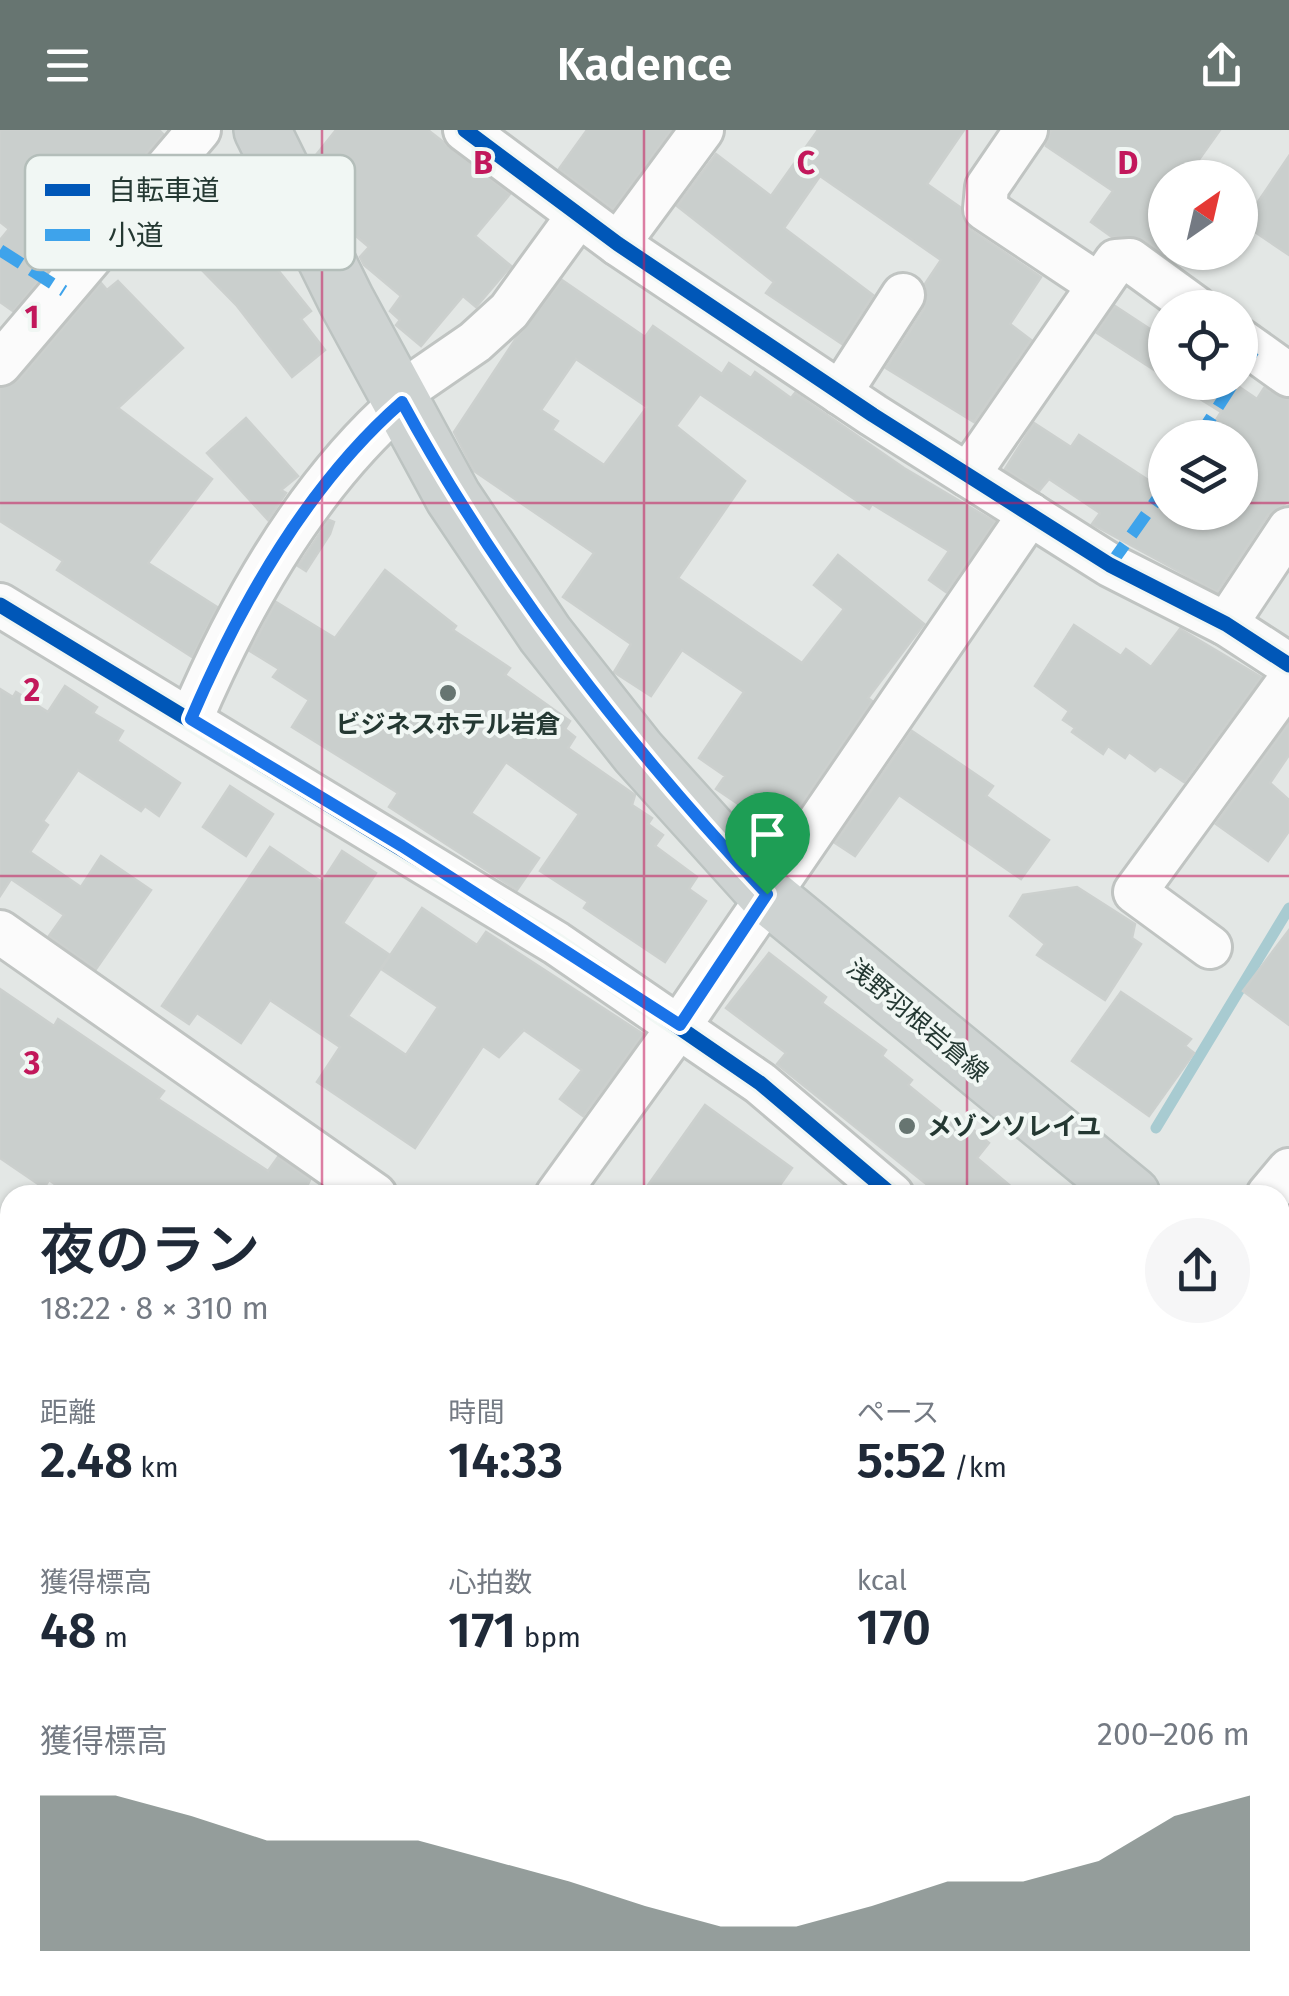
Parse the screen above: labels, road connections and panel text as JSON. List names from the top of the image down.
{
  "streets": {
    "main road": ["浅野羽根岩倉線"]
  },
  "places": ["ビジネスホテル岩倉", "メゾンソレイユ"],
  "legend": ["自転車道", "小道"],
  "north": "top right",
  "page": {
    "header": "Kadence",
    "heading": ["夜のラン", "18:22 · 8 × 310 m"],
    "stats": [
      ["距離", "2.48 km"],
      ["時間", "14:33"],
      ["ペース", "5:52 /km"],
      ["獲得標高", "48 m"],
      ["心拍数", "171 bpm"],
      ["kcal", "170"]
    ],
    "chart": ["獲得標高", "200–206 m"]
  },
  "grid": {
    "columns": ["B", "C", "D"],
    "rows": ["1", "2", "3"]
  }
}
